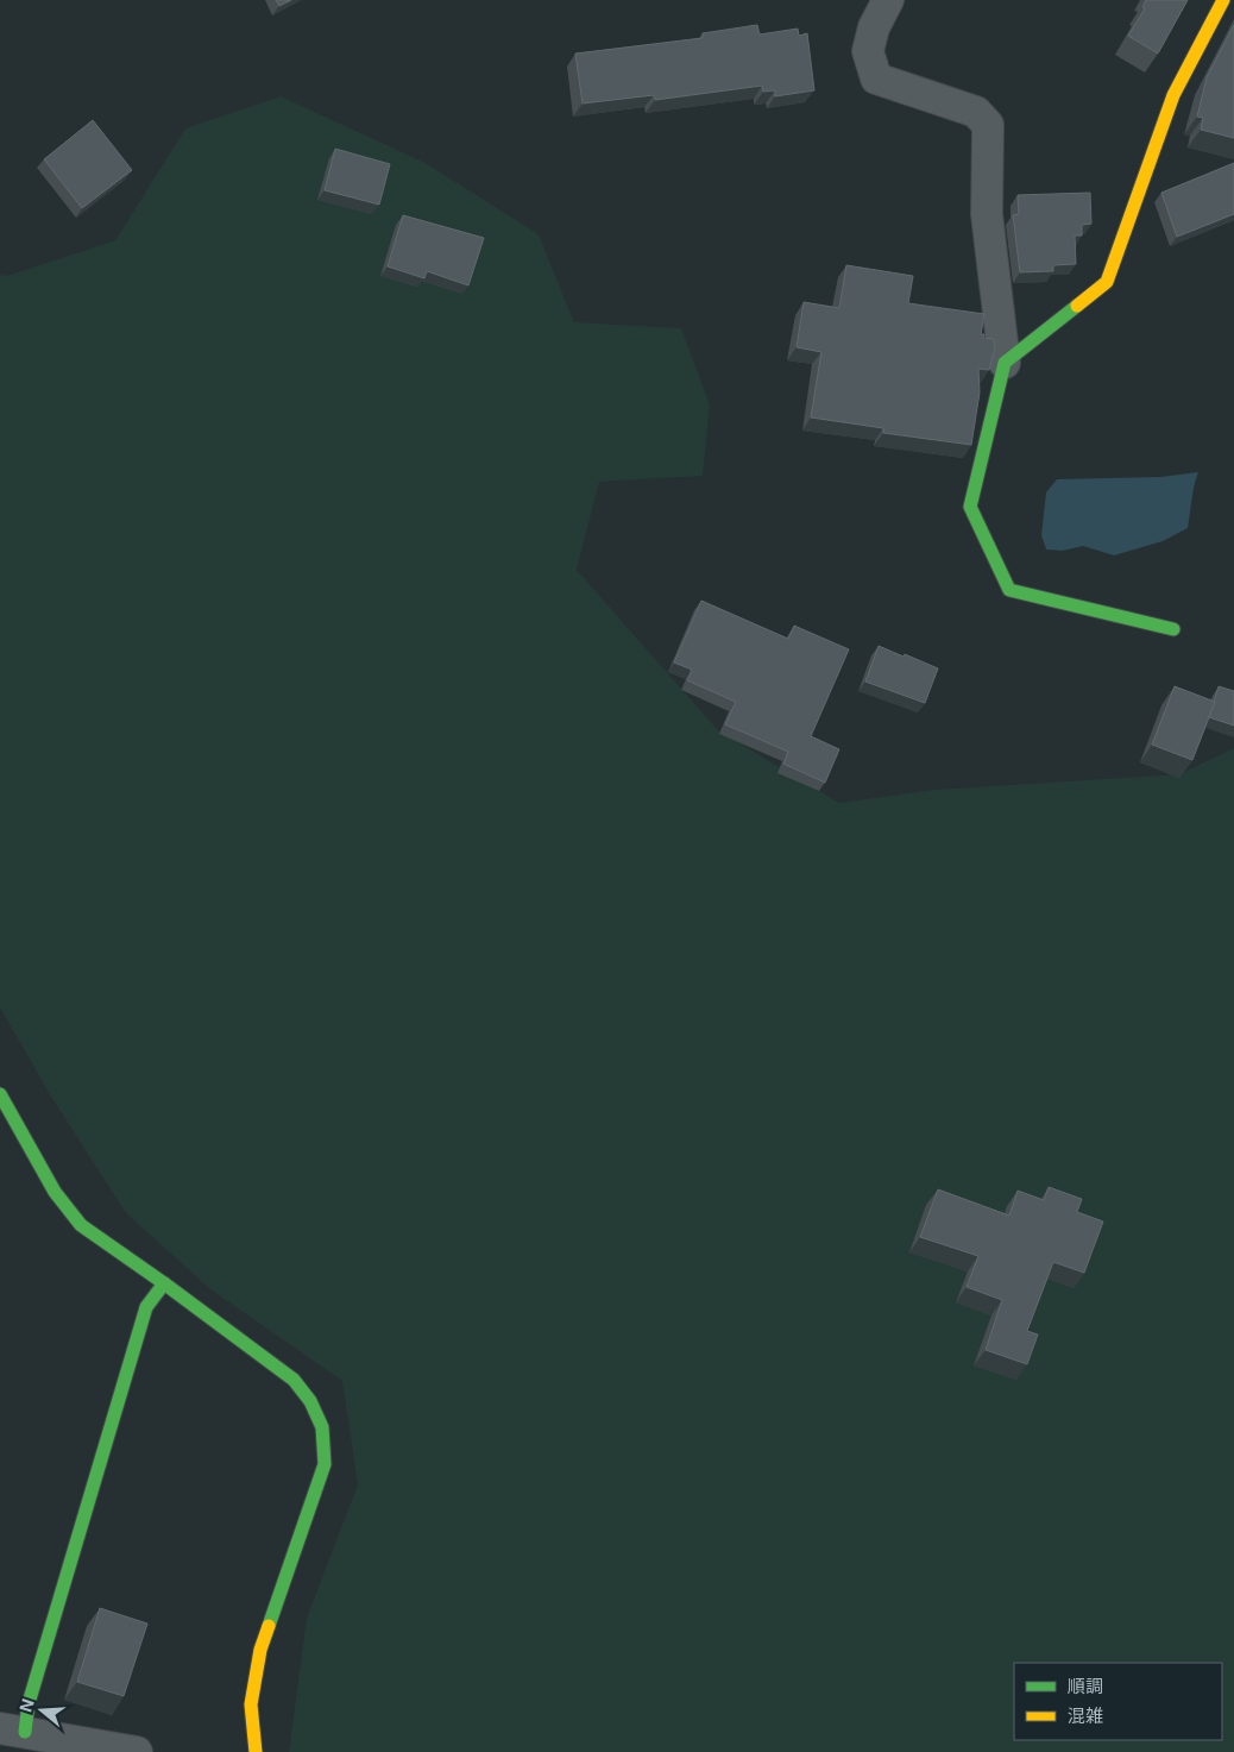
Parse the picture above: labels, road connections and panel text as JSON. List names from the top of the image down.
{
  "legend": ["順調", "混雑"],
  "north": "left"
}
